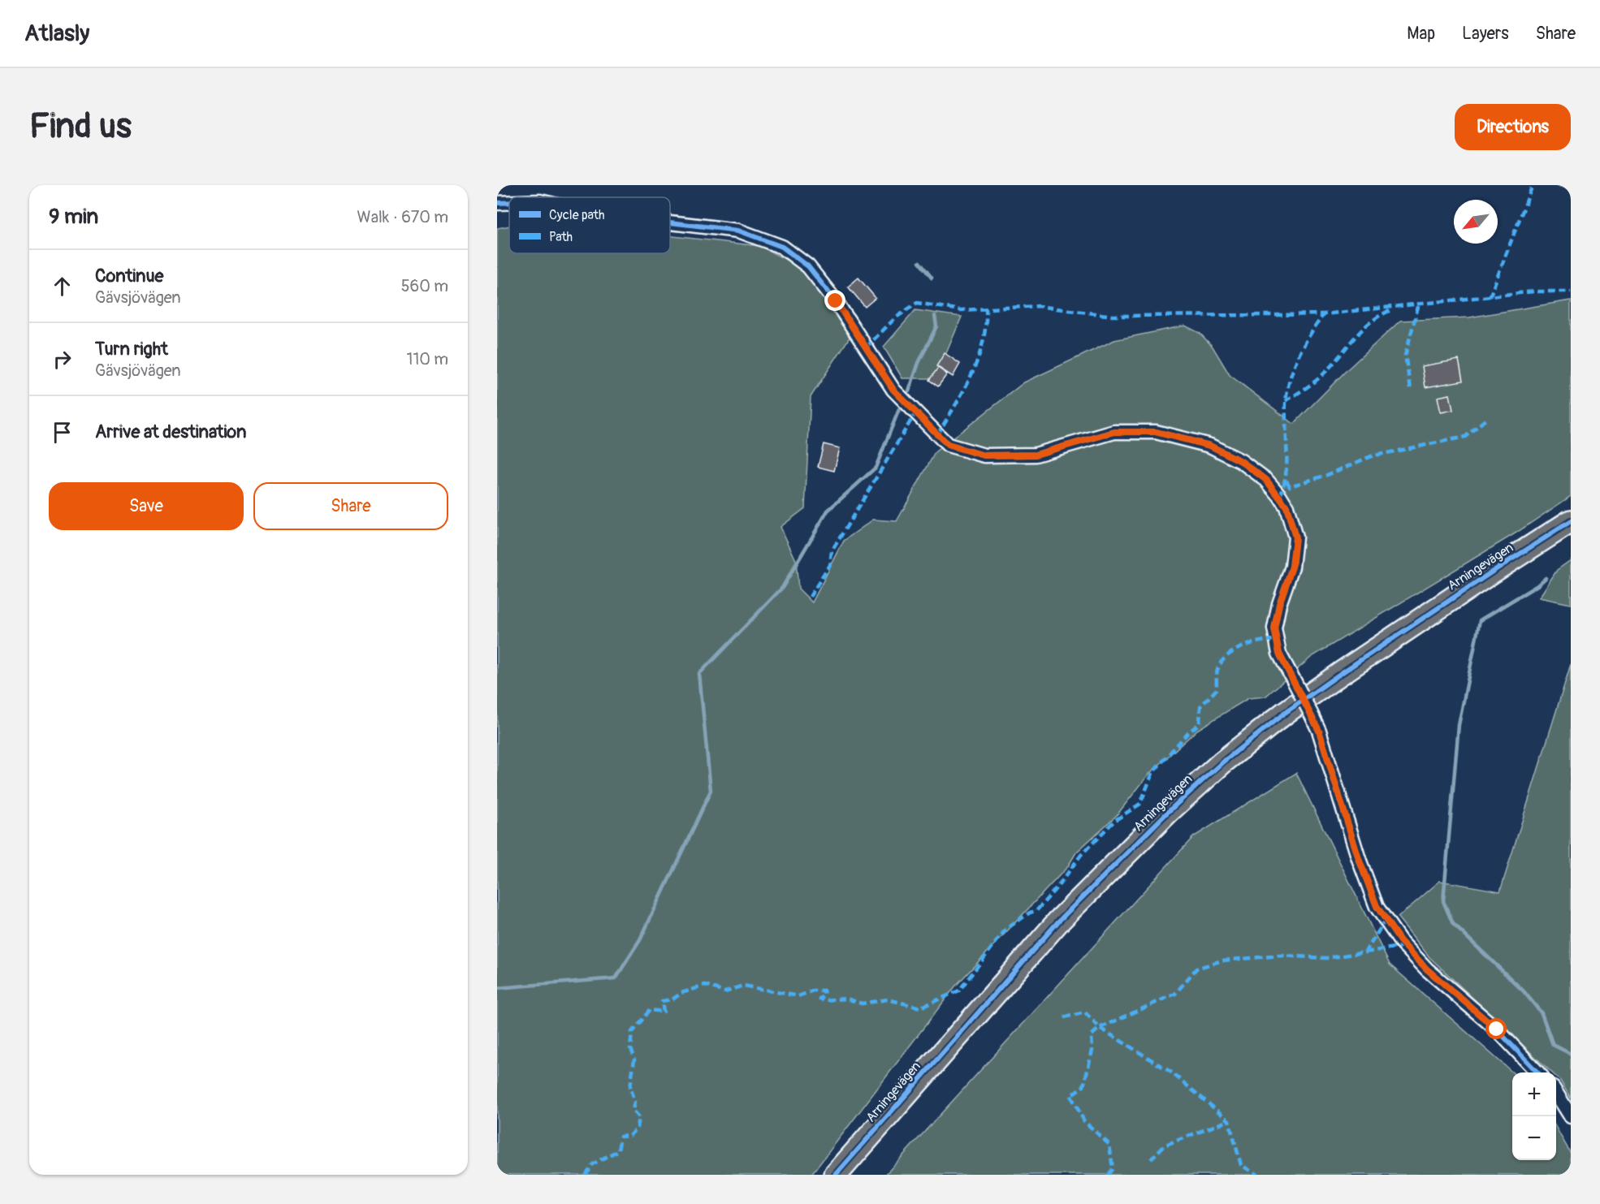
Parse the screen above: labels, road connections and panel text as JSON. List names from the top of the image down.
{
  "streets": {
    "main road": ["Arningevägen"]
  },
  "legend": ["Cycle path", "Path"],
  "north": "bottom left",
  "page": {
    "header": "Atlasly",
    "nav": ["Map", "Layers", "Share"],
    "buttons": [
      "Directions",
      ["Save", "Share"]
    ],
    "title": "Find us",
    "heading": ["9 min", "Walk · 670 m"],
    "list": [
      ["Continue", "Gävsjövägen", "560 m"],
      ["Turn right", "Gävsjövägen", "110 m"],
      "Arrive at destination"
    ],
    "map_buttons": ["+", "−"]
  }
}
